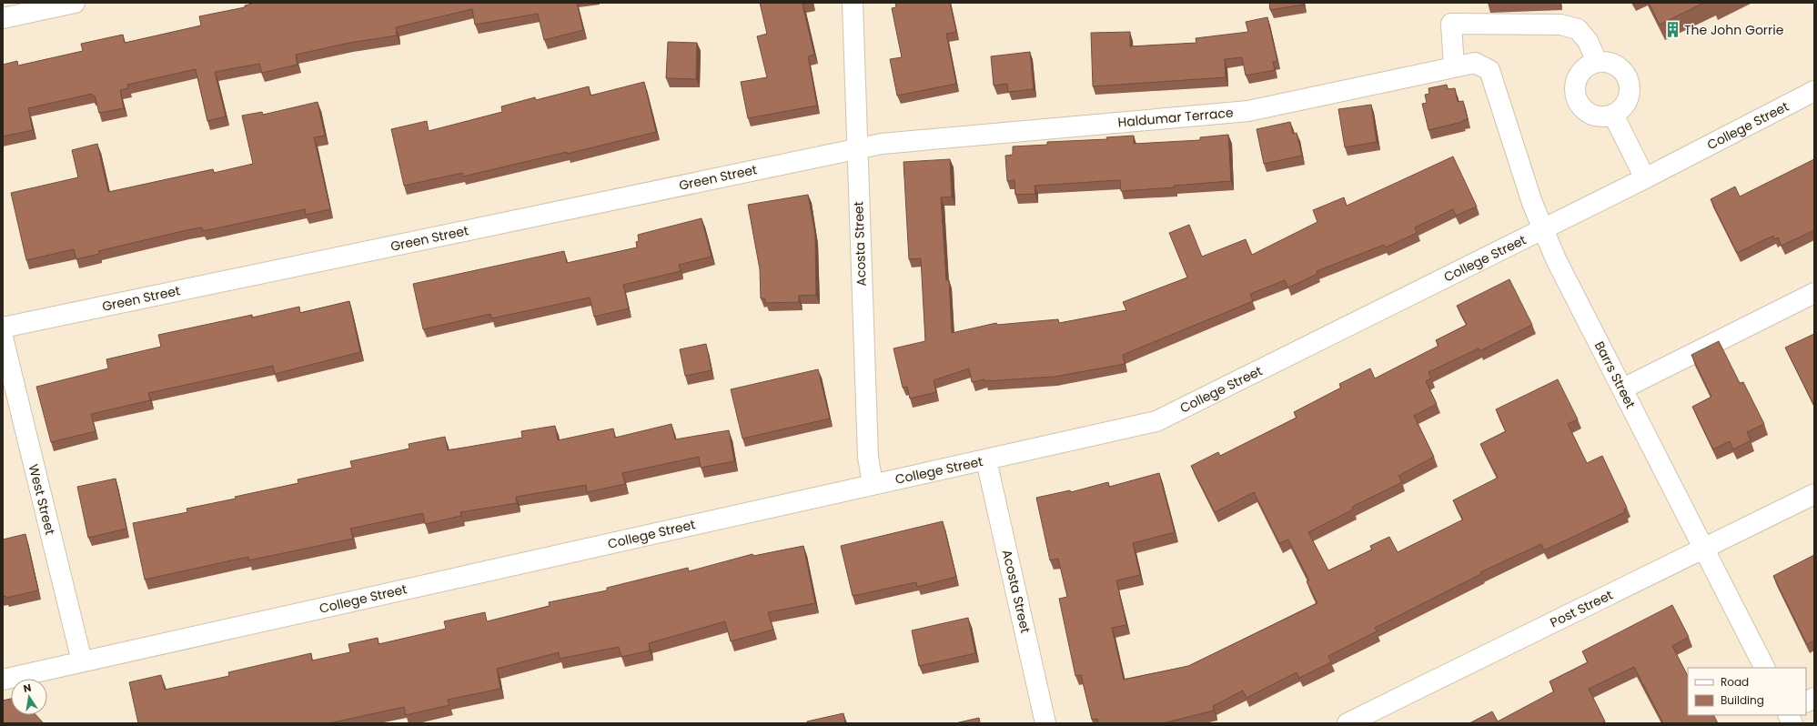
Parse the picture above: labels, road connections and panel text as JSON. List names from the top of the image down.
{
  "streets": {
    "street": [
      "Haldumar Terrace",
      "College Street",
      "Green Street",
      "Acosta Street",
      "Barrs Street",
      "West Street",
      "Post Street"
    ]
  },
  "crossings": [
    ["Haldumar Terrace", "Green Street"],
    ["Haldumar Terrace", "Acosta Street"],
    ["Haldumar Terrace", "Barrs Street"],
    ["College Street", "Acosta Street"],
    ["College Street", "Barrs Street"],
    ["College Street", "West Street"],
    ["Green Street", "Acosta Street"],
    ["Barrs Street", "Post Street"]
  ],
  "places": {
    "building": ["The John Gorrie"]
  },
  "legend": ["Road", "Building"],
  "north": "top"
}
